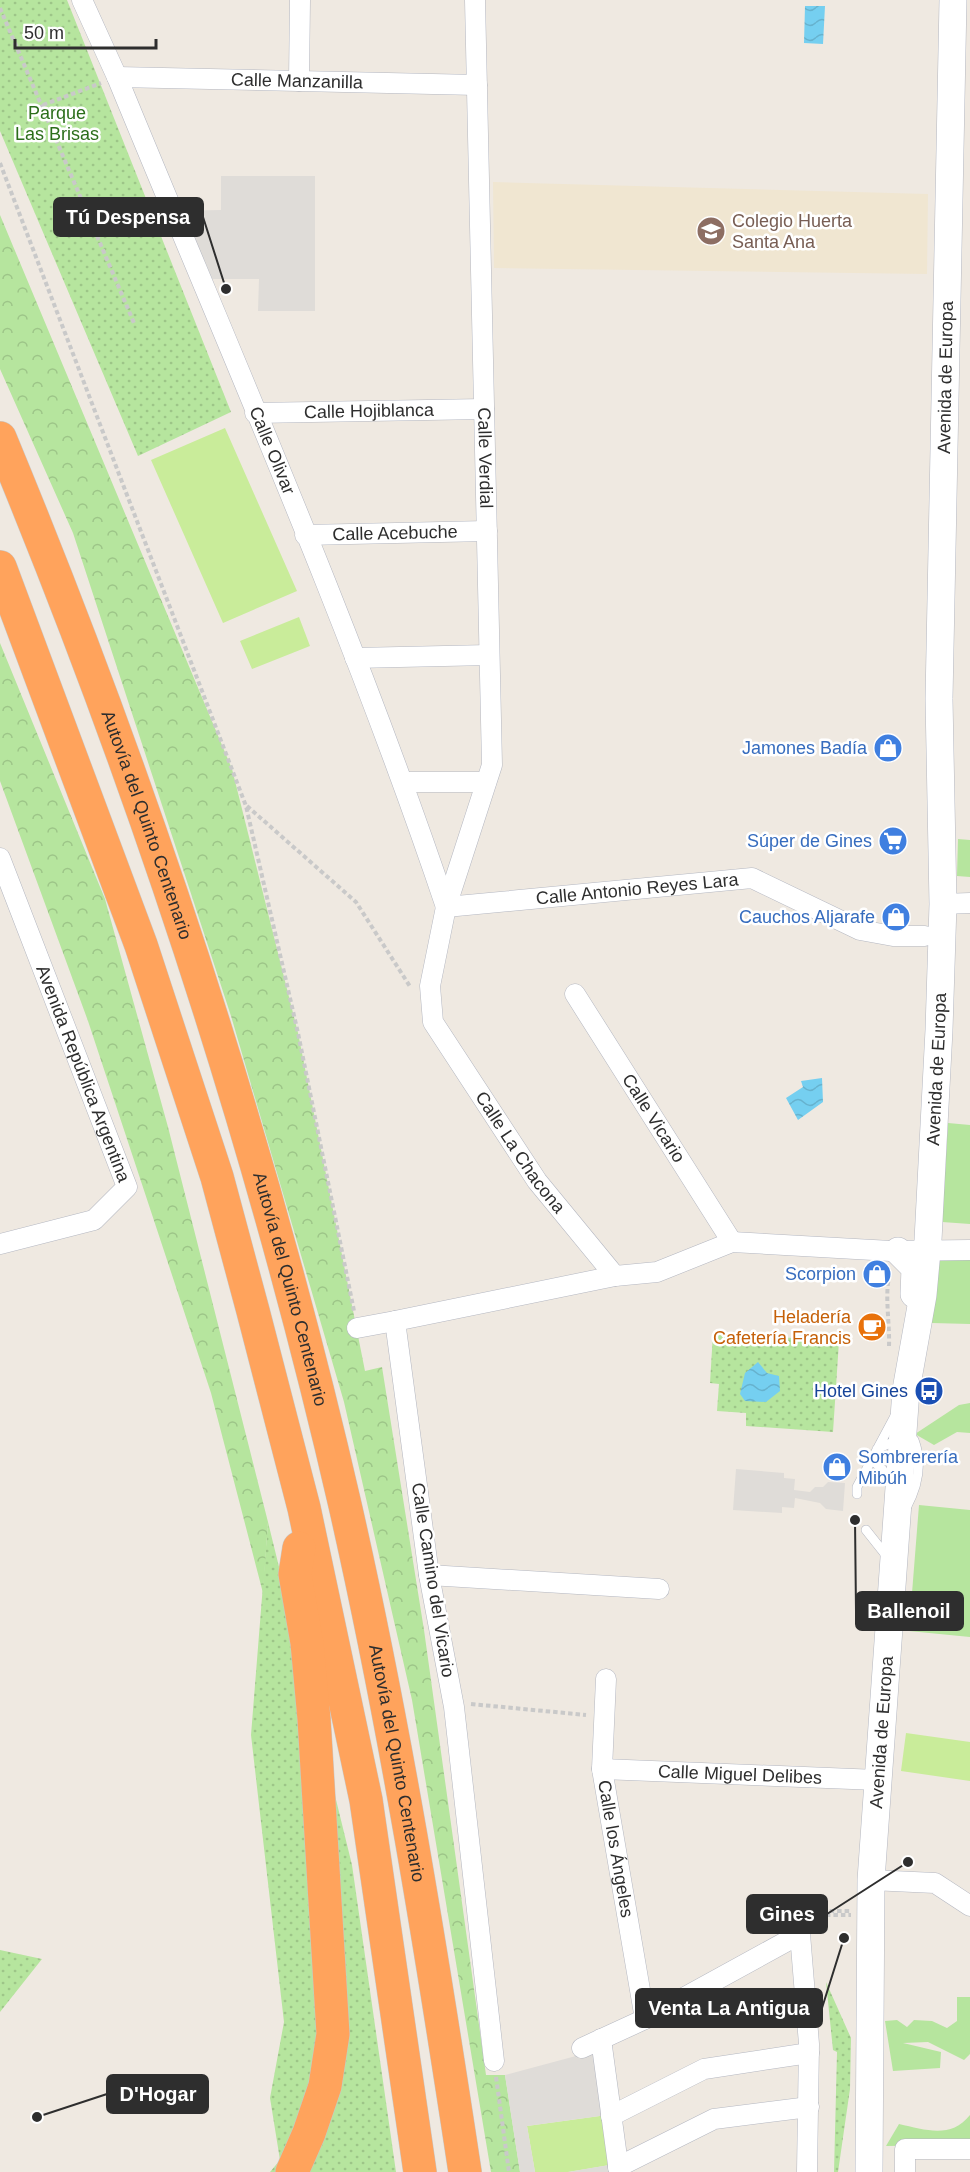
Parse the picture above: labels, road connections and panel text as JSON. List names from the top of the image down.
{
  "streets": {
    "highway": ["Autovía del Quinto Centenario"],
    "main road": ["Avenida de Europa"],
    "street": [
      "Calle Manzanilla",
      "Calle Hojiblanca",
      "Calle Olivar",
      "Calle Verdial",
      "Calle Acebuche",
      "Calle Antonio Reyes Lara",
      "Avenida República Argentina",
      "Calle Vicario",
      "Calle La Chacona",
      "Calle Camino del Vicario",
      "Calle Miguel Delibes",
      "Calle los Ángeles"
    ]
  },
  "crossings": [
    ["Calle Manzanilla", "Calle Olivar"],
    ["Calle Manzanilla", "Calle Verdial"],
    ["Avenida de Europa", "Calle Antonio Reyes Lara"],
    ["Avenida de Europa", "Calle Miguel Delibes"],
    ["Calle Hojiblanca", "Calle Olivar"],
    ["Calle Hojiblanca", "Calle Verdial"],
    ["Calle Olivar", "Calle Verdial"],
    ["Calle Olivar", "Calle Acebuche"],
    ["Calle Olivar", "Calle Antonio Reyes Lara"],
    ["Calle Olivar", "Calle La Chacona"],
    ["Calle Verdial", "Calle Acebuche"],
    ["Calle Verdial", "Calle Antonio Reyes Lara"],
    ["Calle Verdial", "Calle La Chacona"],
    ["Calle Antonio Reyes Lara", "Calle La Chacona"],
    ["Calle Miguel Delibes", "Calle los Ángeles"]
  ],
  "parks": ["Parque Las Brisas"],
  "places": {
    "school or university": ["Colegio Huerta Santa Ana"],
    "other": [
      "Tú Despensa",
      "Ballenoil",
      "Gines",
      "Venta La Antigua",
      "D'Hogar"
    ],
    "shop": [
      "Jamones Badía",
      "Cauchos Aljarafe",
      "Scorpion",
      "Sombrerería Mibúh"
    ],
    "supermarket": ["Súper de Gines"],
    "cafe": ["Heladería Cafetería Francis"],
    "bus stop": ["Hotel Gines"]
  },
  "scale_bar": "50 m"
}
